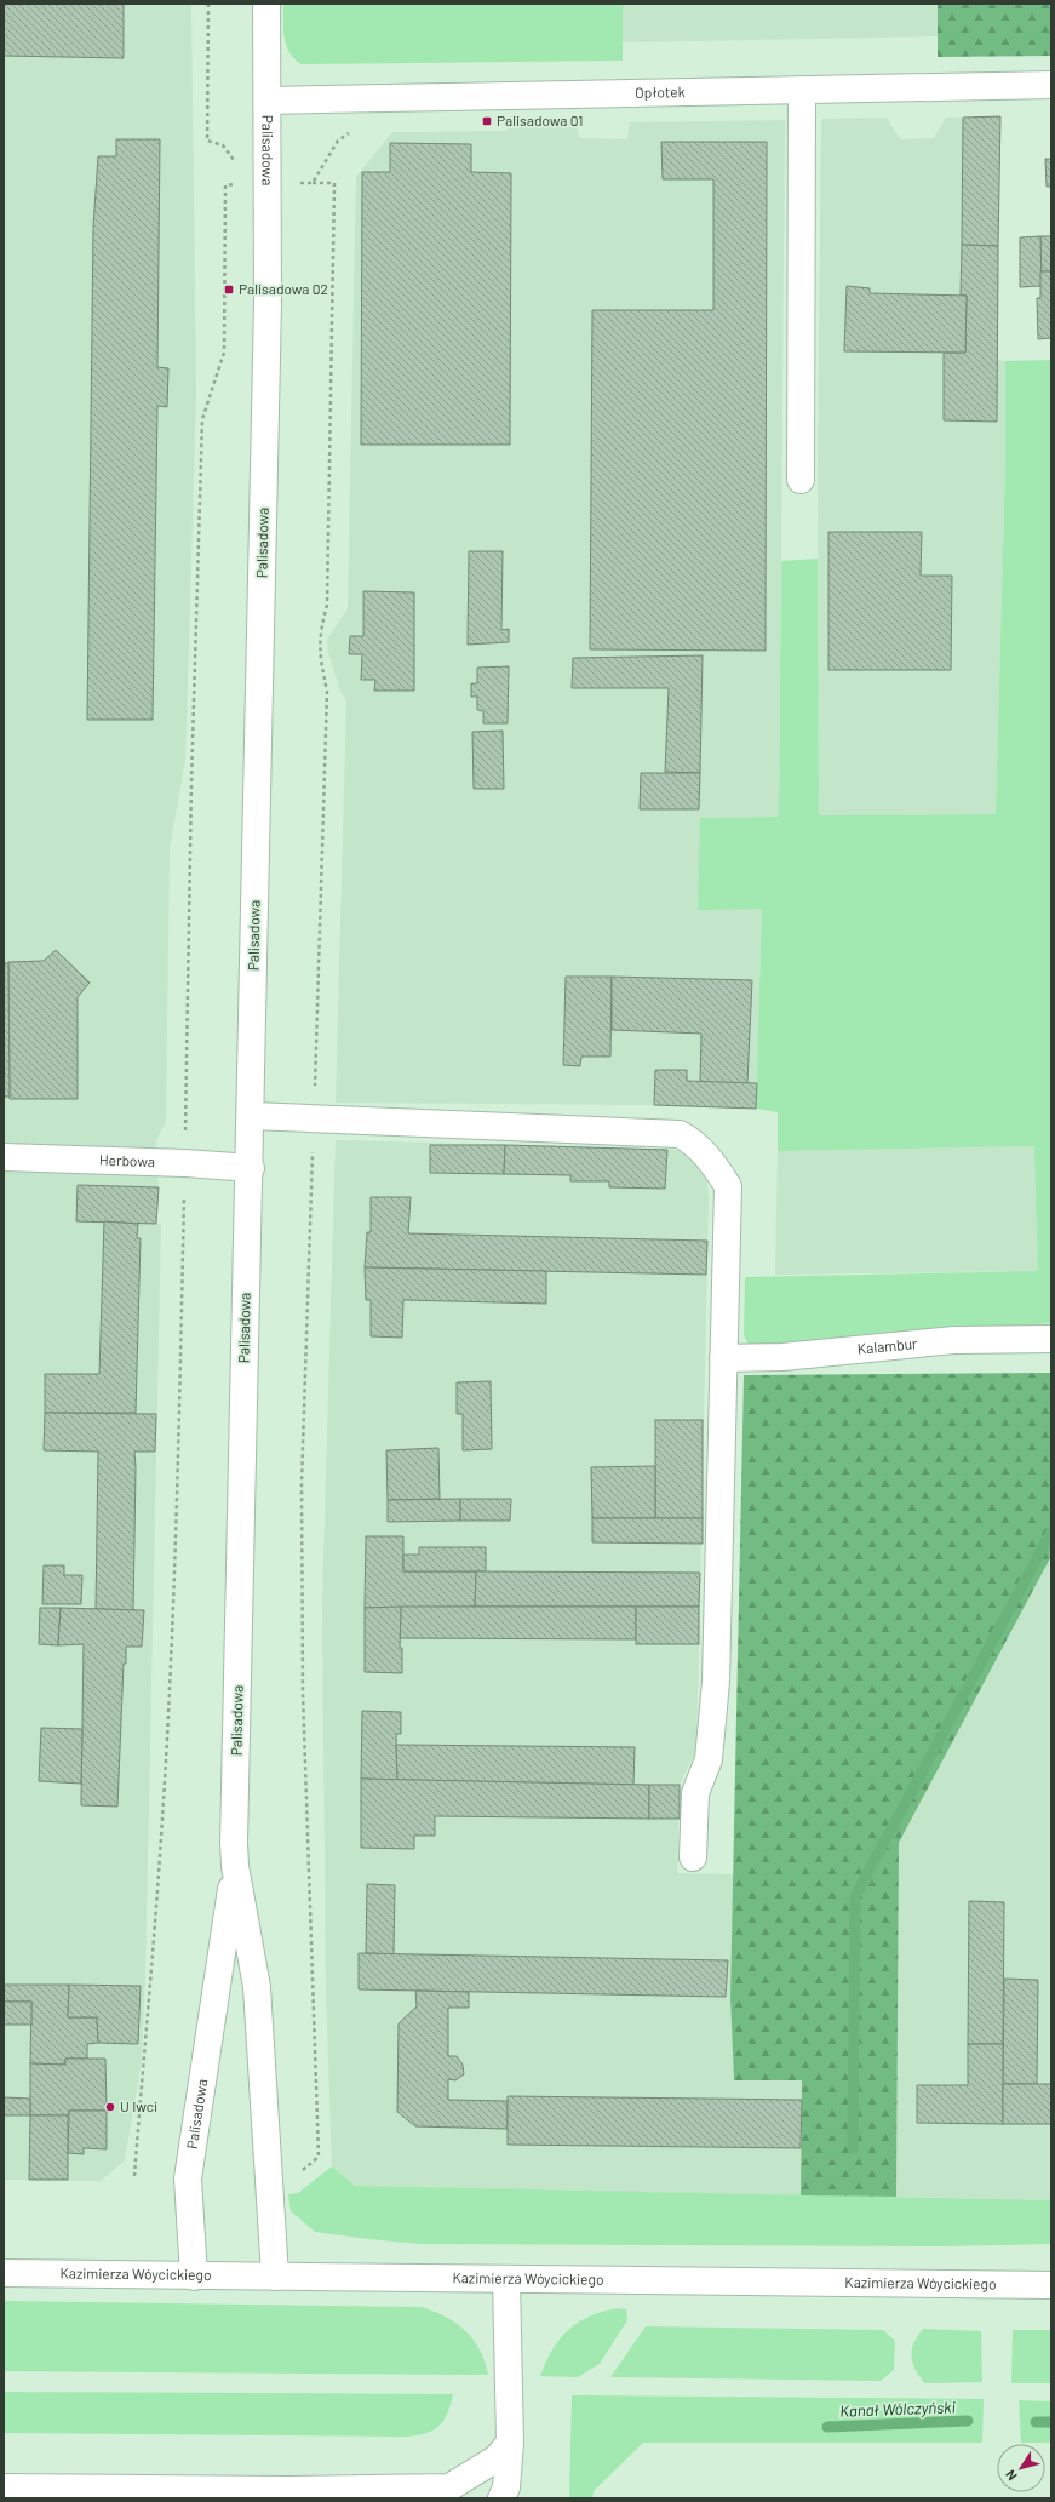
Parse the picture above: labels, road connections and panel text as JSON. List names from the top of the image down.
{
  "streets": {
    "street": [
      "Opłotek",
      "Palisadowa",
      "Herbowa",
      "Kalambur",
      "Kazimierza Wóycickiego"
    ]
  },
  "crossings": [
    ["Opłotek", "Palisadowa"],
    ["Palisadowa", "Herbowa"],
    ["Palisadowa", "Kazimierza Wóycickiego"]
  ],
  "water": ["Kanał Wólczyński"],
  "places": {
    "transit": ["Palisadowa 01", "Palisadowa 02"],
    "other": ["U Iwci"]
  },
  "north": "bottom left"
}
